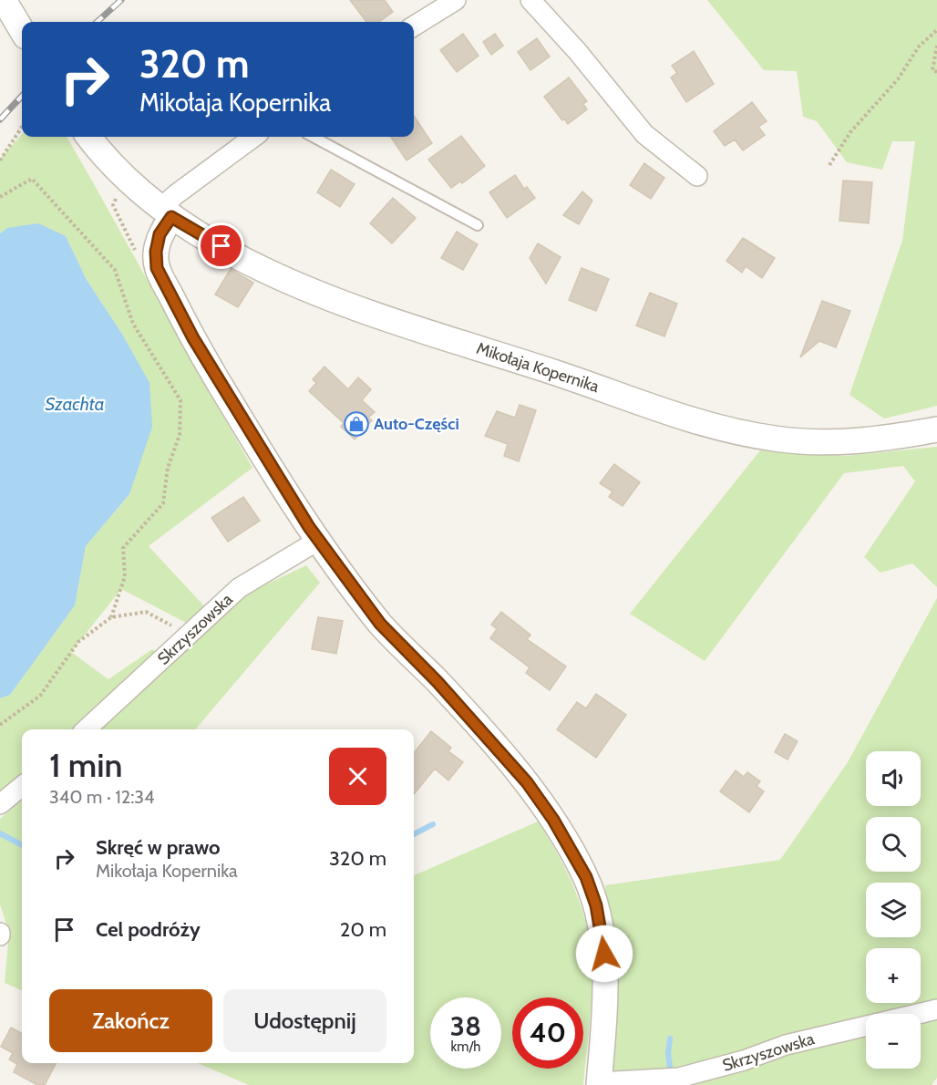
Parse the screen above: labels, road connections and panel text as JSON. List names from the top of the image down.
{
  "streets": {
    "street": ["Mikołaja Kopernika", "Skrzyszowska"]
  },
  "crossings": [
    ["Mikołaja Kopernika", "Skrzyszowska"]
  ],
  "water": ["Szachta"],
  "places": {
    "shop": ["Auto-Części"]
  },
  "page": {
    "turn": ["320 m", "Mikołaja Kopernika"],
    "heading": ["1 min", "340 m · 12:34"],
    "map_buttons": ["+", "−"],
    "list": [
      {
        "name": "Skręć w prawo",
        "note": "Mikołaja Kopernika",
        "value": "320 m"
      },
      {
        "name": "Cel podróży",
        "value": "20 m"
      }
    ],
    "buttons": ["Zakończ", "Udostępnij"],
    "speed": "38 km/h",
    "limit": "40"
  }
}
